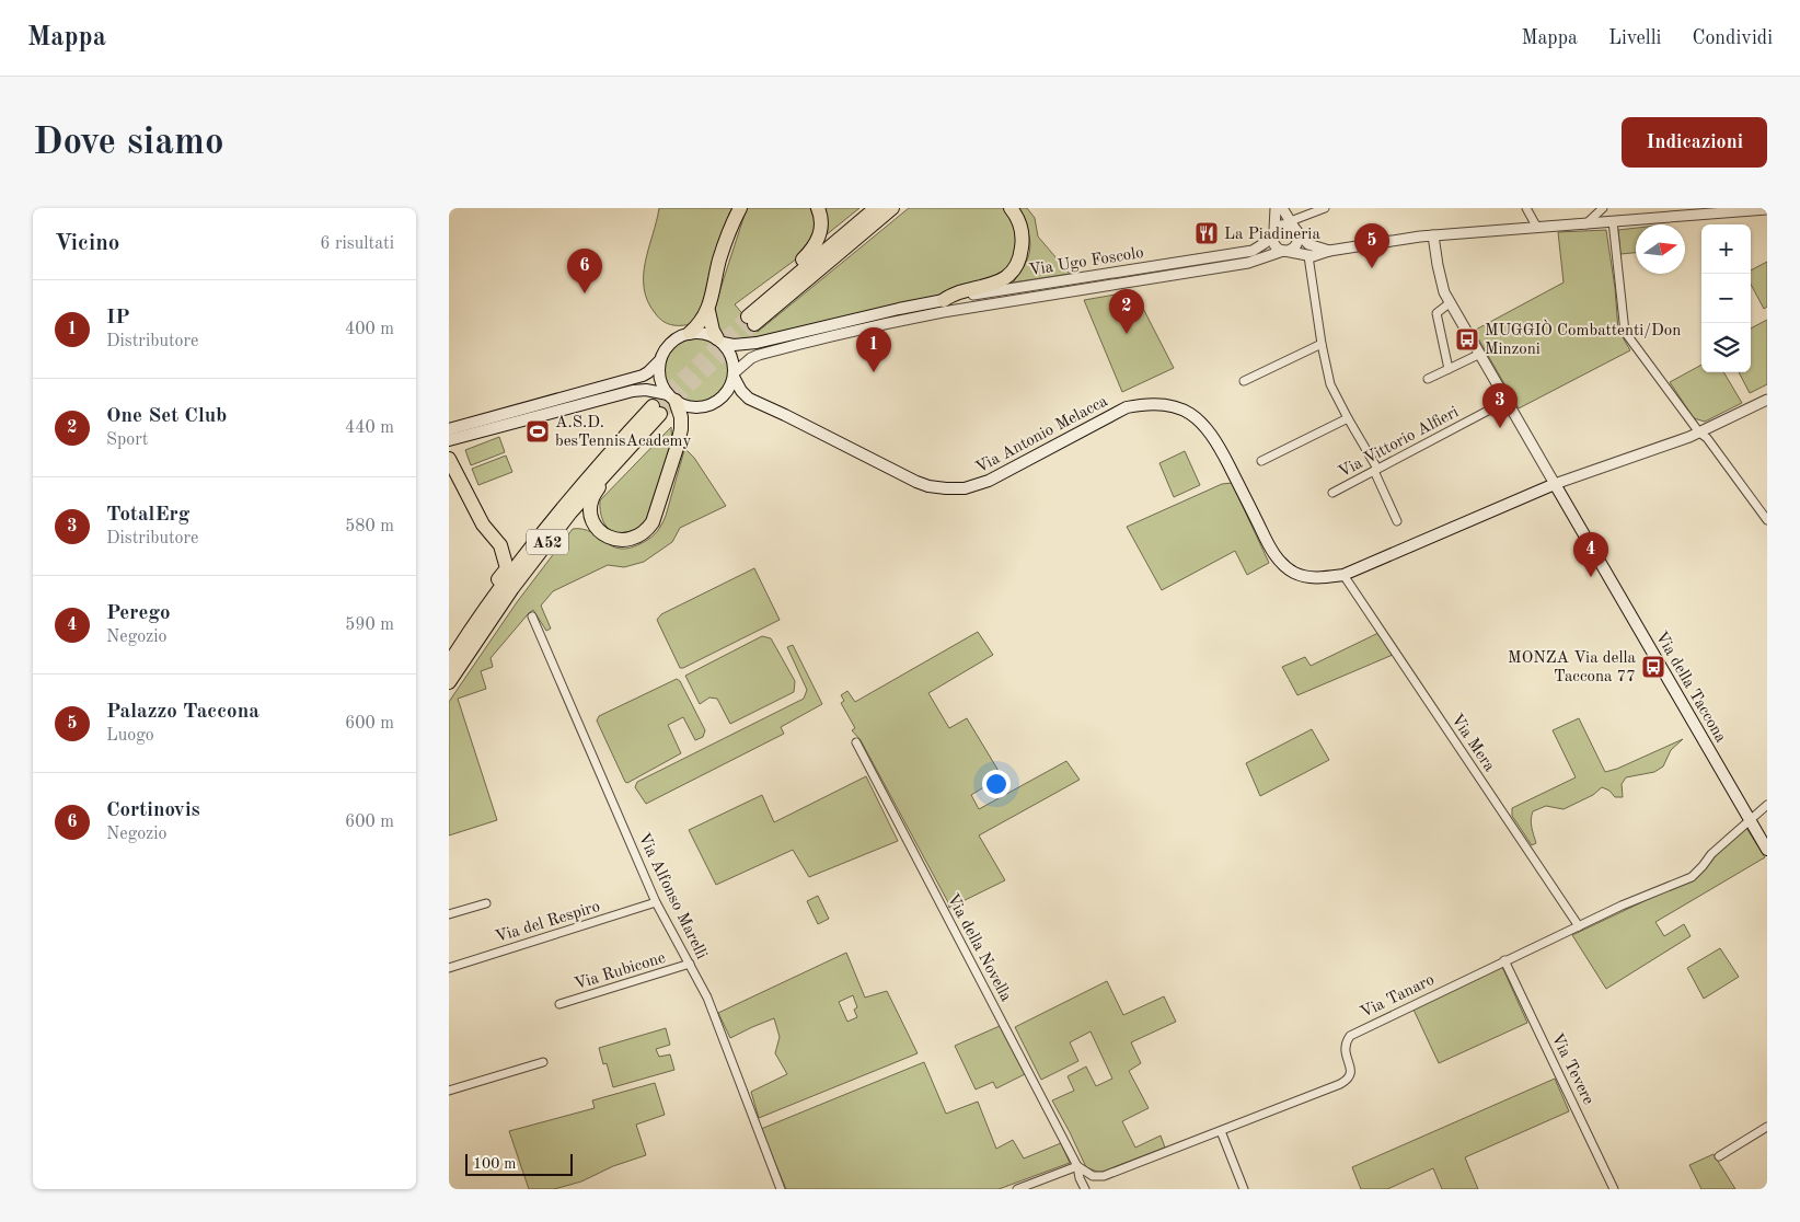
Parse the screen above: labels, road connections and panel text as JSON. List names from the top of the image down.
{
  "streets": {
    "highway": ["A52"],
    "main road": ["Via Ugo Foscolo", "Via Antonio Melacca", "Via della Taccona"],
    "street": [
      "Via Vittorio Alfieri",
      "Via Mera",
      "Via Alfonso Marelli",
      "Via del Respiro",
      "Via della Novella",
      "Via Rubicone",
      "Via Tanaro",
      "Via Tevere"
    ]
  },
  "crossings": [
    ["Via Ugo Foscolo", "Via Antonio Melacca"],
    ["Via Antonio Melacca", "Via della Taccona"],
    ["Via Antonio Melacca", "Via Mera"],
    ["Via della Taccona", "Via Tanaro"],
    ["Via Mera", "Via Tanaro"],
    ["Via Alfonso Marelli", "Via del Respiro"],
    ["Via Alfonso Marelli", "Via Rubicone"],
    ["Via della Novella", "Via Tanaro"],
    ["Via Tanaro", "Via Tevere"]
  ],
  "places": {
    "restaurant": ["La Piadineria"],
    "bus stop": ["MUGGIÒ Combattenti/Don Minzoni", "MONZA Via della Taccona 77"],
    "sports": ["A.S.D. besTennisAcademy"]
  },
  "scale_bar": "100 m",
  "north": "right",
  "page": {
    "header": "Mappa",
    "nav": ["Mappa", "Livelli", "Condividi"],
    "buttons": "Indicazioni",
    "title": "Dove siamo",
    "heading": ["Vicino", "6 risultati"],
    "pins": [
      "5",
      "6",
      "2",
      "1",
      "3",
      "4"
    ],
    "map_buttons": ["+", "−"],
    "list": [
      {
        "mark": "1",
        "name": "IP",
        "note": "Distributore",
        "value": "400 m"
      },
      {
        "mark": "2",
        "name": "One Set Club",
        "note": "Sport",
        "value": "440 m"
      },
      {
        "mark": "3",
        "name": "TotalErg",
        "note": "Distributore",
        "value": "580 m"
      },
      {
        "mark": "4",
        "name": "Perego",
        "note": "Negozio",
        "value": "590 m"
      },
      {
        "mark": "5",
        "name": "Palazzo Taccona",
        "note": "Luogo",
        "value": "600 m"
      },
      {
        "mark": "6",
        "name": "Cortinovis",
        "note": "Negozio",
        "value": "600 m"
      }
    ],
    "scale": "100 m"
  }
}
